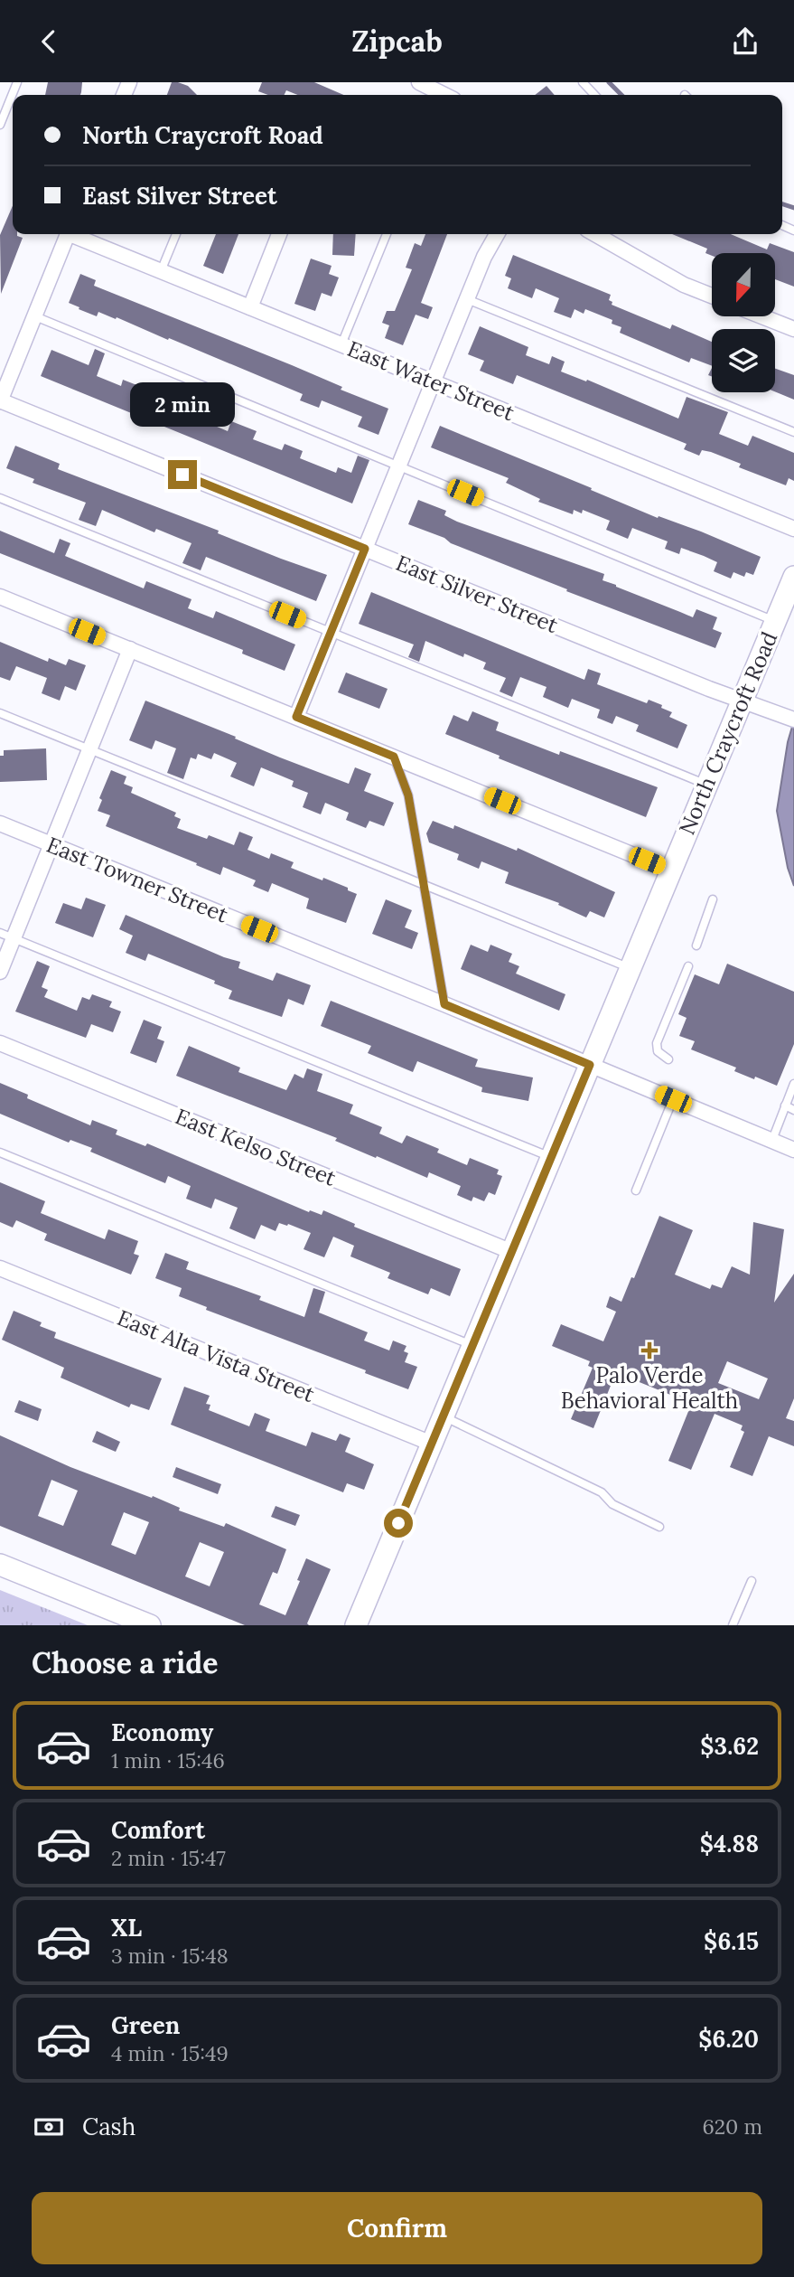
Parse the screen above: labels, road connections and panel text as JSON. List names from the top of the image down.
{
  "streets": {
    "main road": ["North Craycroft Road"],
    "street": [
      "East Water Street",
      "East Silver Street",
      "East Towner Street",
      "East Kelso Street",
      "East Alta Vista Street"
    ]
  },
  "crossings": [
    ["East Silver Street", "North Craycroft Road"],
    ["North Craycroft Road", "East Towner Street"],
    ["North Craycroft Road", "East Kelso Street"],
    ["North Craycroft Road", "East Alta Vista Street"]
  ],
  "places": {
    "health": ["Palo Verde Behavioral Health"]
  },
  "north": "bottom",
  "page": {
    "header": "Zipcab",
    "banner": ["North Craycroft Road", "East Silver Street"],
    "bubble": "2 min",
    "heading": "Choose a ride",
    "list": [
      {
        "name": "Economy",
        "note": "1 min · 15:46",
        "value": "$3.62"
      },
      {
        "name": "Comfort",
        "note": "2 min · 15:47",
        "value": "$4.88"
      },
      {
        "name": "XL",
        "note": "3 min · 15:48",
        "value": "$6.15"
      },
      {
        "name": "Green",
        "note": "4 min · 15:49",
        "value": "$6.20"
      }
    ],
    "pay": ["Cash", "620 m"],
    "buttons": "Confirm"
  }
}
